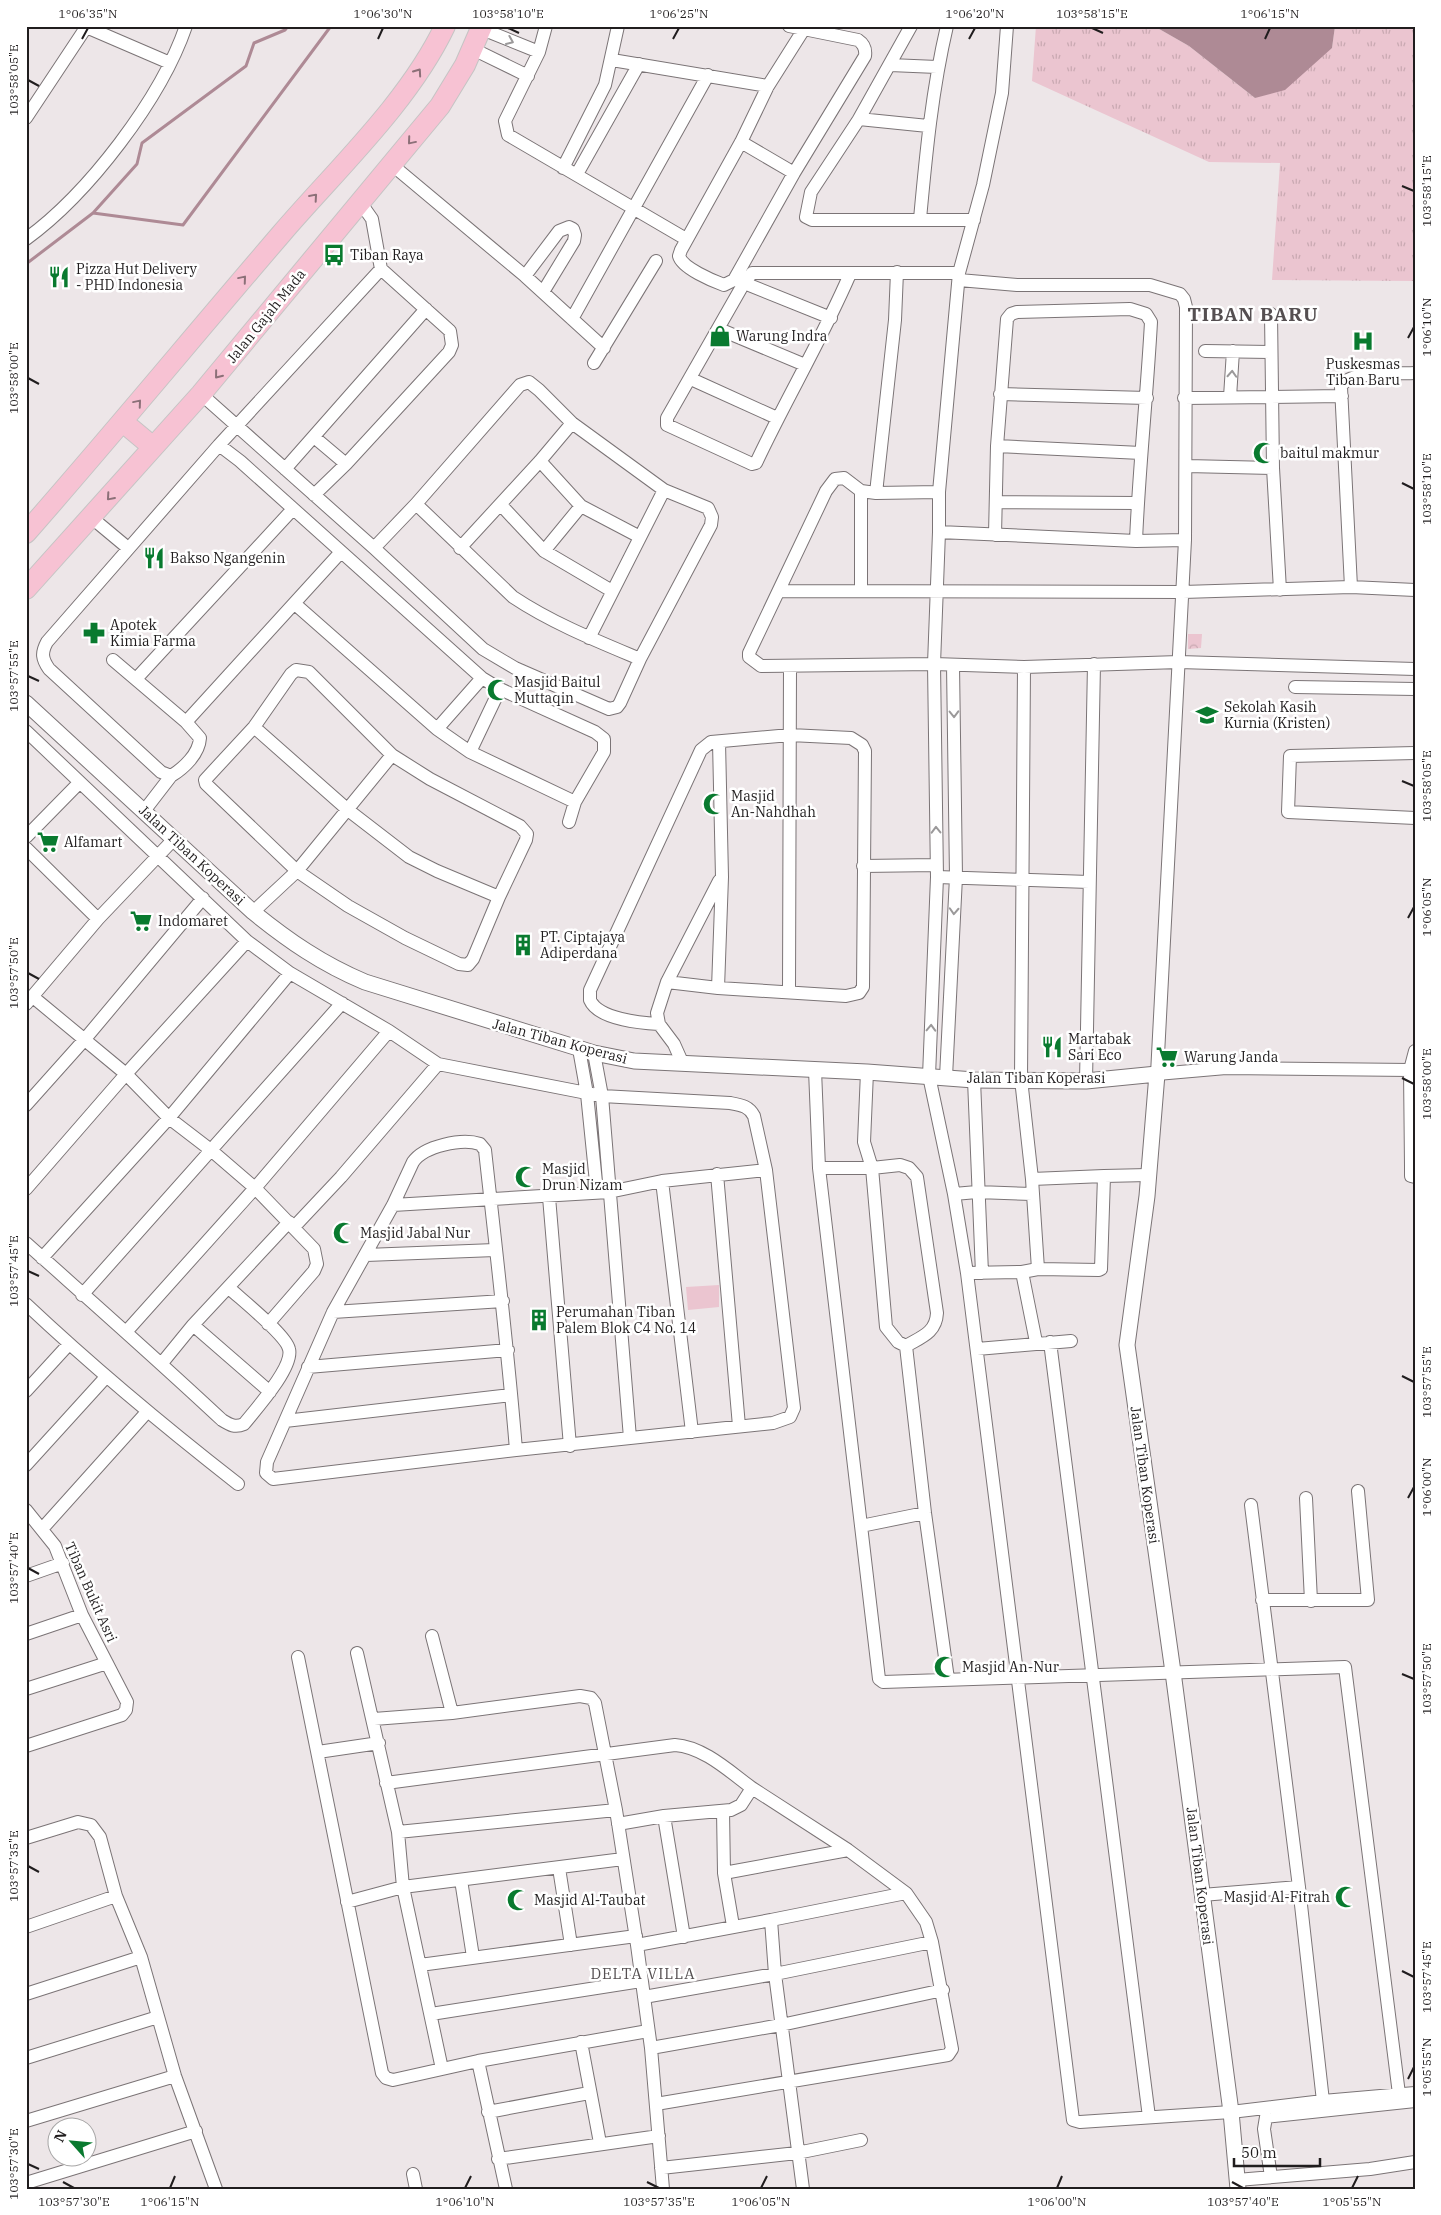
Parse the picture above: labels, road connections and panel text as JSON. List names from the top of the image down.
{
  "streets": {
    "highway": ["Jalan Gajah Mada"],
    "street": ["Jalan Tiban Koperasi", "Tiban Bukit Asri"]
  },
  "districts": ["TIBAN BARU", "DELTA VILLA"],
  "places": {
    "bus stop": ["Tiban Raya"],
    "restaurant": ["Pizza Hut Delivery - PHD Indonesia", "Bakso Ngangenin", "Martabak Sari Eco"],
    "shop": ["Warung Indra"],
    "hospital": ["Puskesmas Tiban Baru"],
    "mosque": [
      "baitul makmur",
      "Masjid Baitul Muttaqin",
      "Masjid An-Nahdhah",
      "Masjid Drun Nizam",
      "Masjid Jabal Nur",
      "Masjid An-Nur",
      "Masjid Al-Fitrah",
      "Masjid Al-Taubat"
    ],
    "pharmacy": ["Apotek Kimia Farma"],
    "school or university": ["Sekolah Kasih Kurnia (Kristen)"],
    "supermarket": ["Alfamart", "Indomaret", "Warung Janda"],
    "building": ["PT. Ciptajaya Adiperdana", "Perumahan Tiban Palem Blok C4 No. 14"]
  },
  "scale_bar": "50 m",
  "north": "top left",
  "coordinates": [
    "1°06'35\"N",
    "1°06'30\"N",
    "103°58'10\"E",
    "1°06'25\"N",
    "1°06'20\"N",
    "103°58'15\"E",
    "1°06'15\"N",
    "103°58'05\"E",
    "1°06'10\"N",
    "103°58'00\"E",
    "103°57'55\"E",
    "1°06'05\"N",
    "103°57'50\"E",
    "103°57'45\"E",
    "1°06'00\"N",
    "103°57'40\"E",
    "103°57'35\"E",
    "1°05'55\"N",
    "103°57'30\"E"
  ]
}
